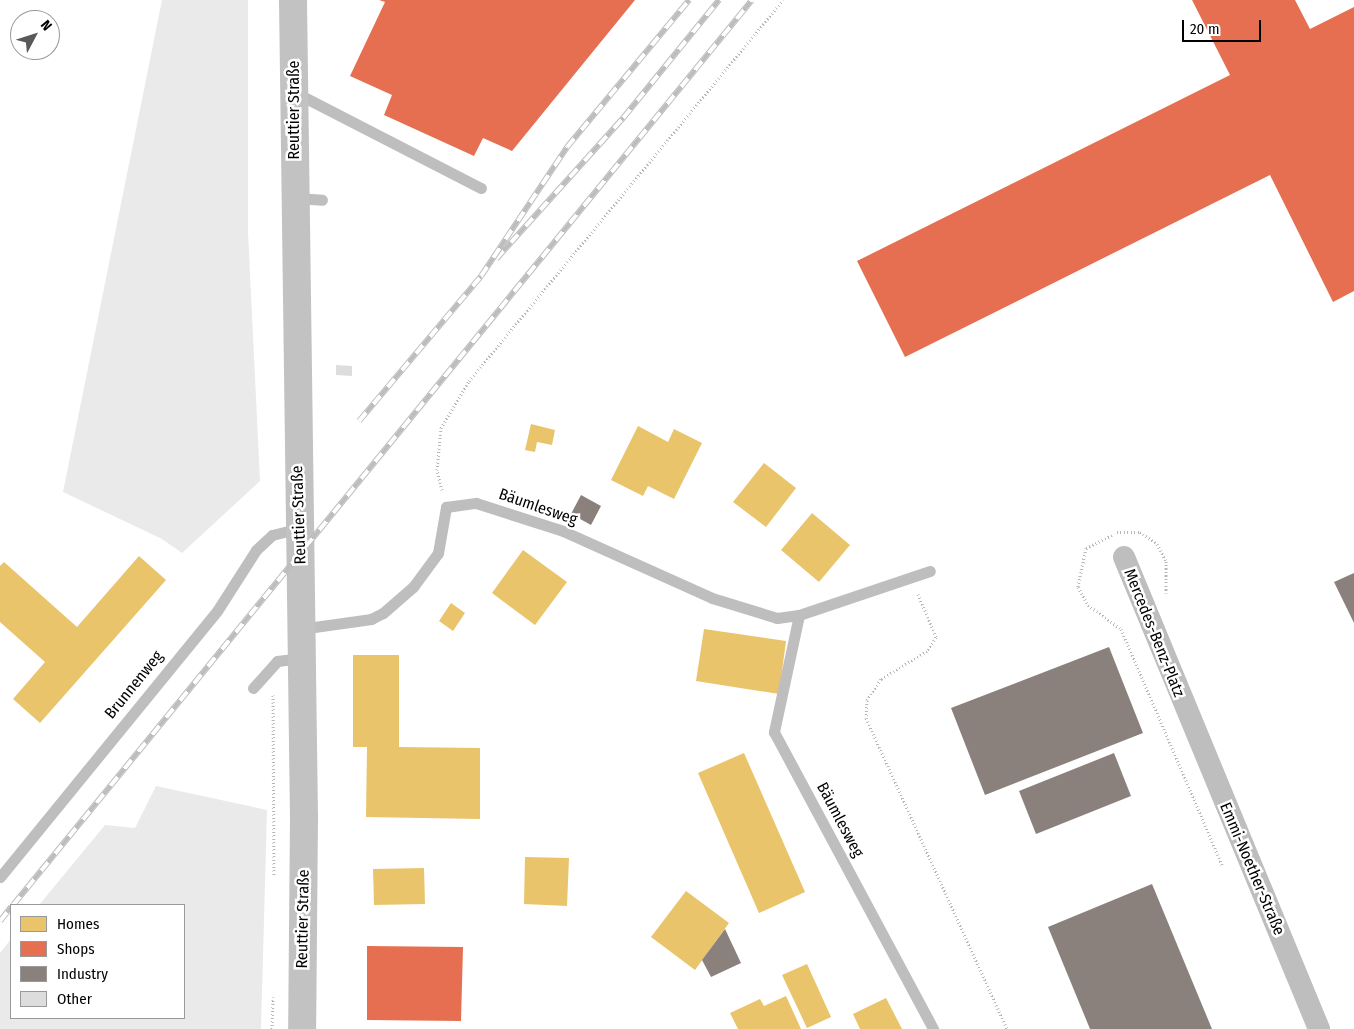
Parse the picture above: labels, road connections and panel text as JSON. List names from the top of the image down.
{
  "streets": {
    "main road": ["Reuttier Straße"],
    "street": ["Mercedes-Benz-Platz", "Emmi-Noether-Straße"],
    "lane": ["Bäumlesweg", "Brunnenweg"]
  },
  "crossings": [
    ["Reuttier Straße", "Brunnenweg"],
    ["Mercedes-Benz-Platz", "Emmi-Noether-Straße"]
  ],
  "legend": [
    "Homes",
    "Shops",
    "Industry",
    "Other"
  ],
  "scale_bar": "20 m",
  "north": "top right"
}
